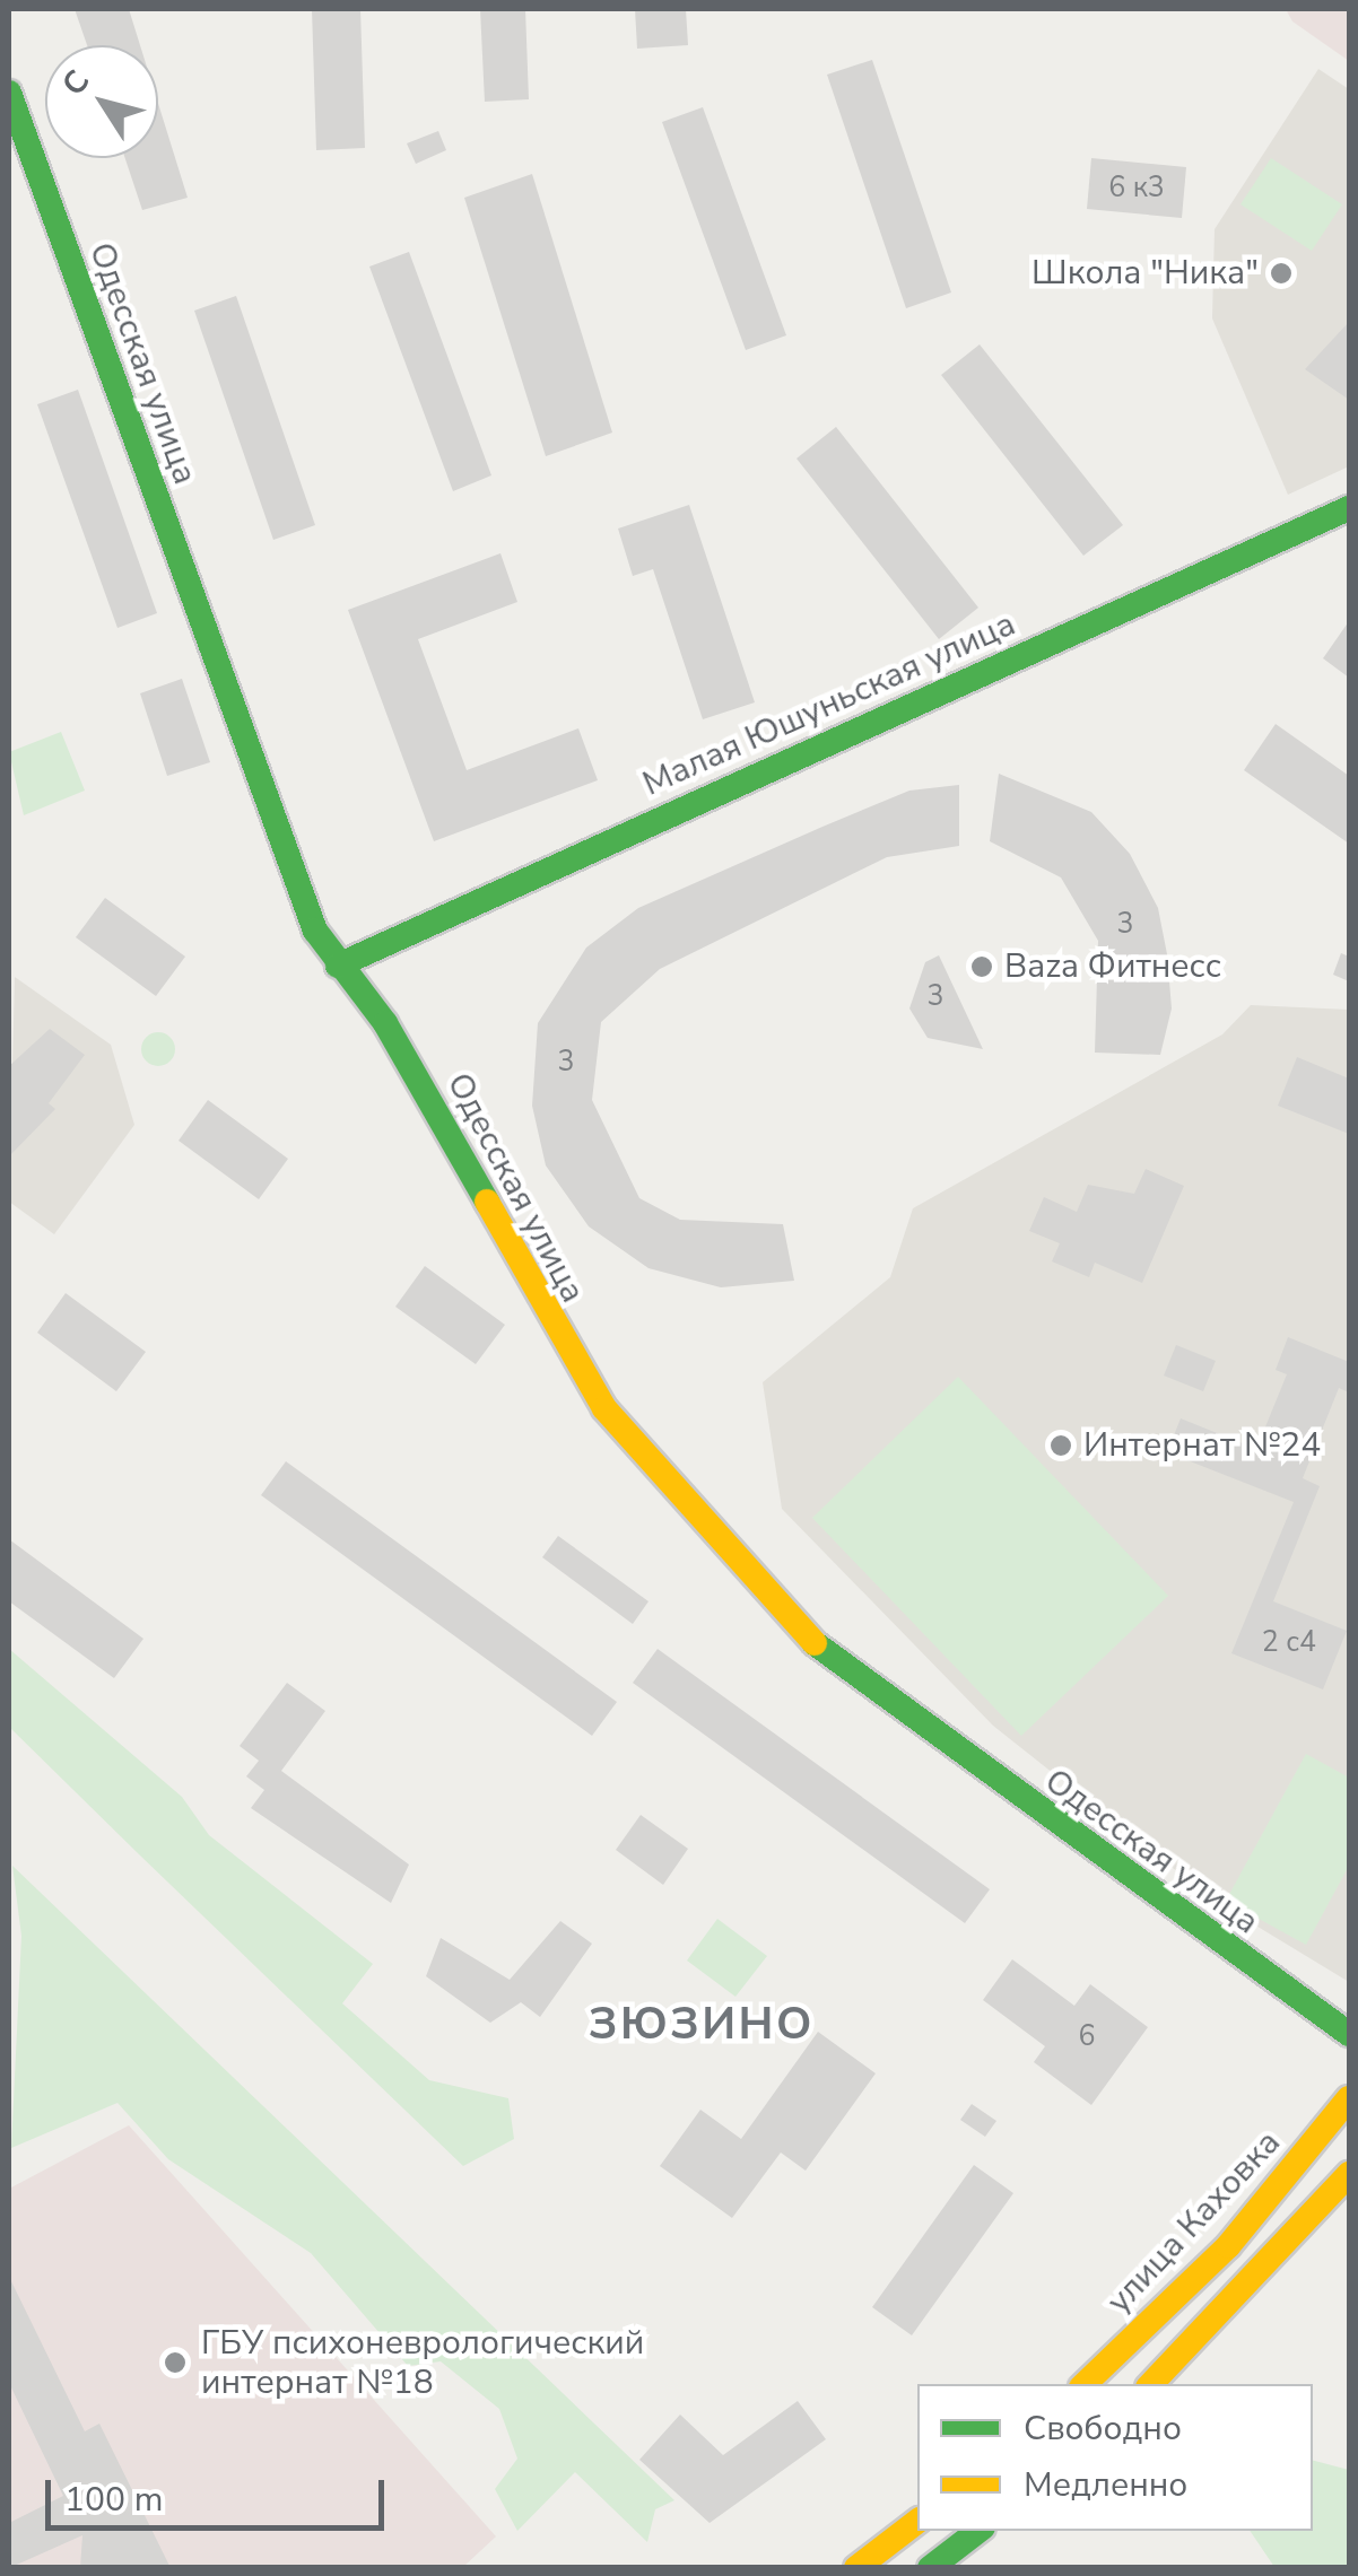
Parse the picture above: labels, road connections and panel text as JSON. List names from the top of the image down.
{
  "streets": {
    "street": ["Одесская улица", "Малая Юшуньская улица", "улица Каховка"]
  },
  "crossings": [
    ["Одесская улица", "Малая Юшуньская улица"]
  ],
  "districts": ["ЗЮЗИНО"],
  "places": [
    "Школа \"Ника\"",
    "Baza Фитнесс",
    "Интернат №24",
    "ГБУ психоневрологический интернат №18"
  ],
  "house_numbers": [
    "6 к3",
    "3",
    "3",
    "3",
    "2 с4",
    "6"
  ],
  "legend": ["Свободно", "Медленно"],
  "scale_bar": "100 m",
  "north": "top left"
}
